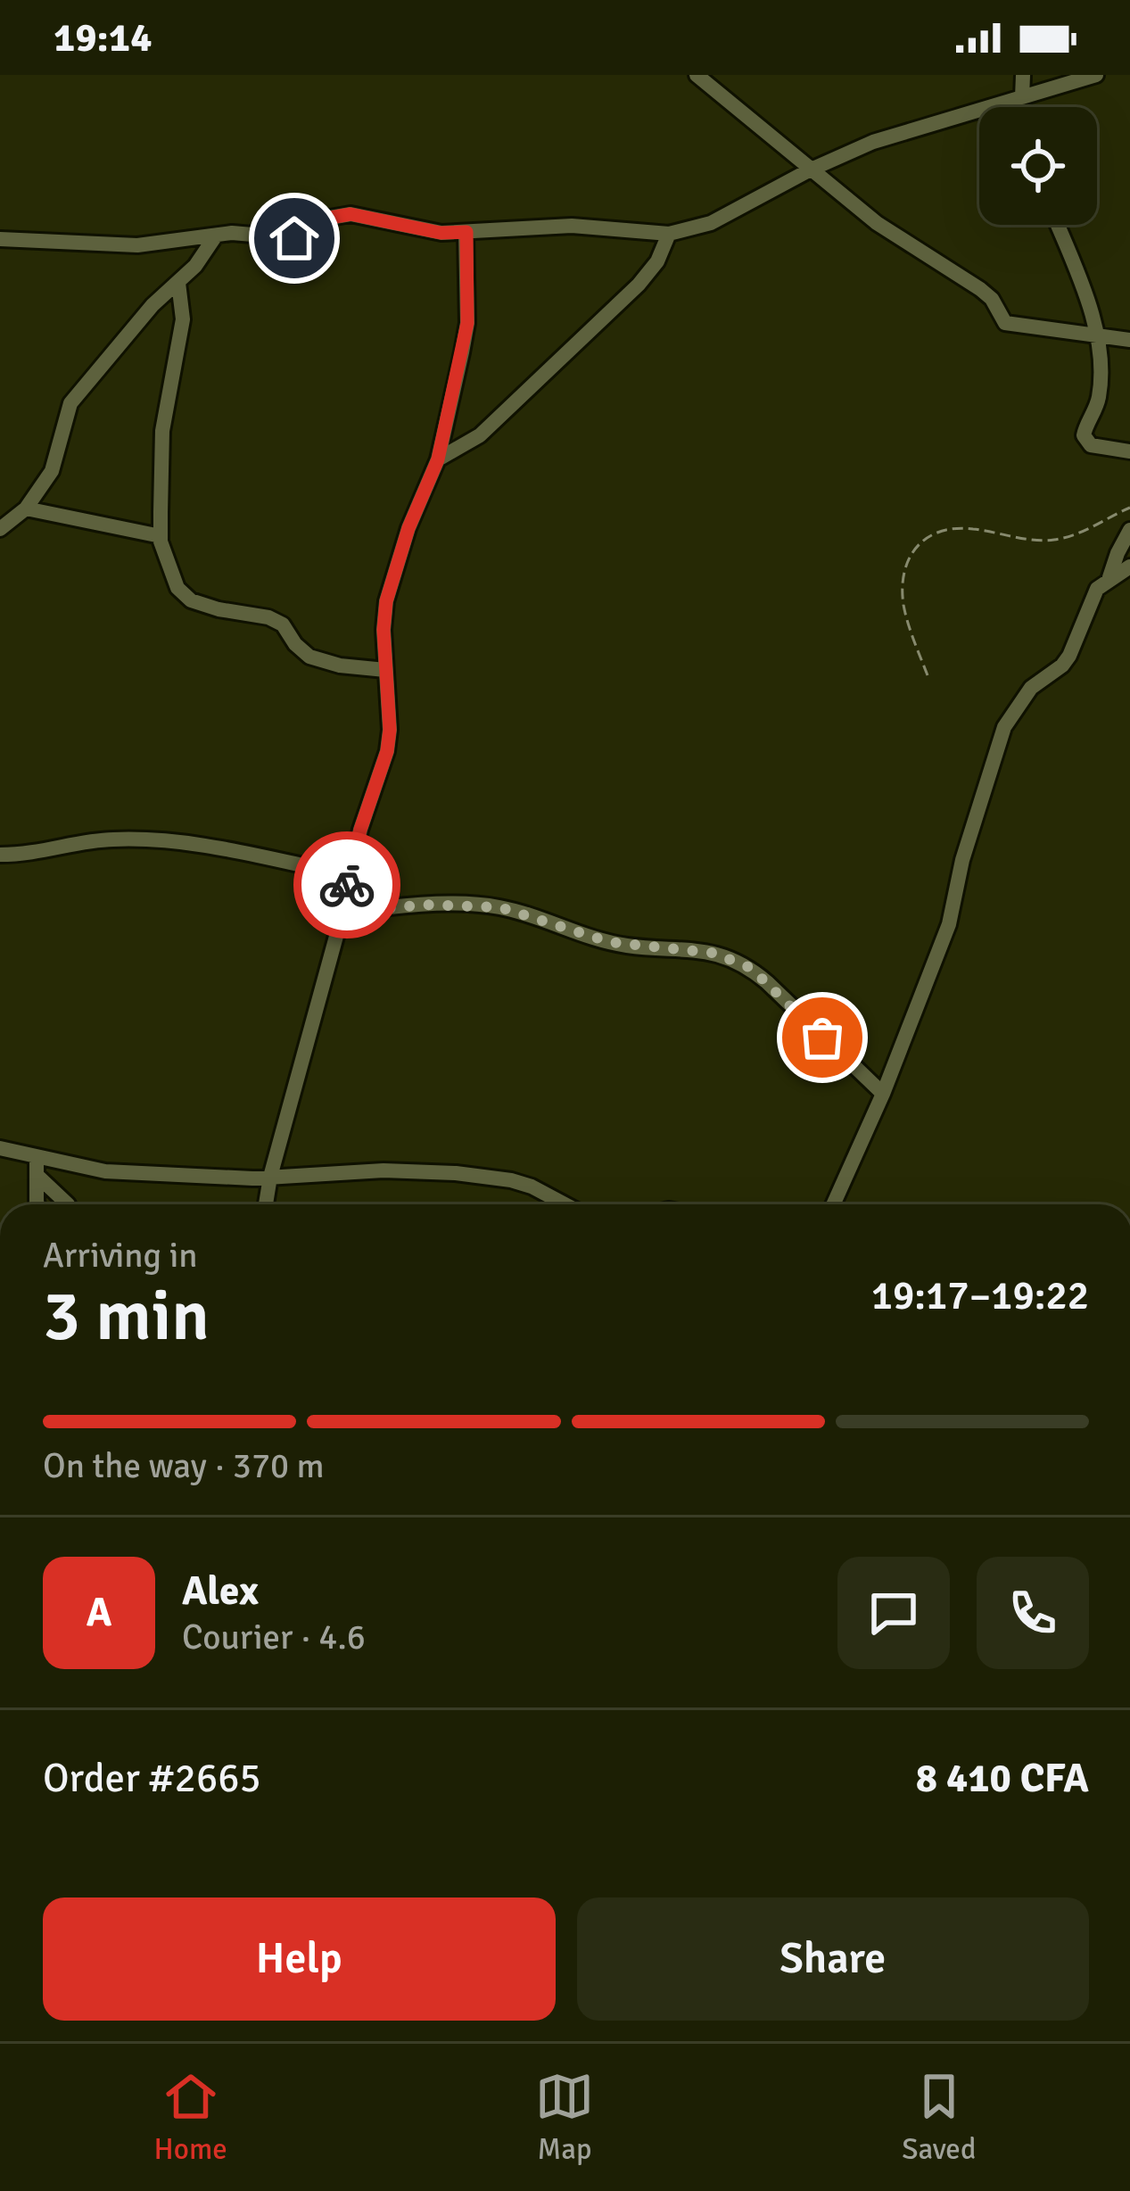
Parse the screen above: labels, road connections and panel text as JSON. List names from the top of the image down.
{
  "page": {
    "status": "19:14",
    "heading": ["3 min", "Arriving in", "19:17–19:22"],
    "panel": [
      "Alex",
      "Courier · 4.6",
      "Order #2665",
      "8 410 CFA"
    ],
    "bar": "On the way · 370 m",
    "round": "A",
    "buttons": ["Help", "Share"],
    "tabs": ["Home", "Map", "Saved"]
  }
}
